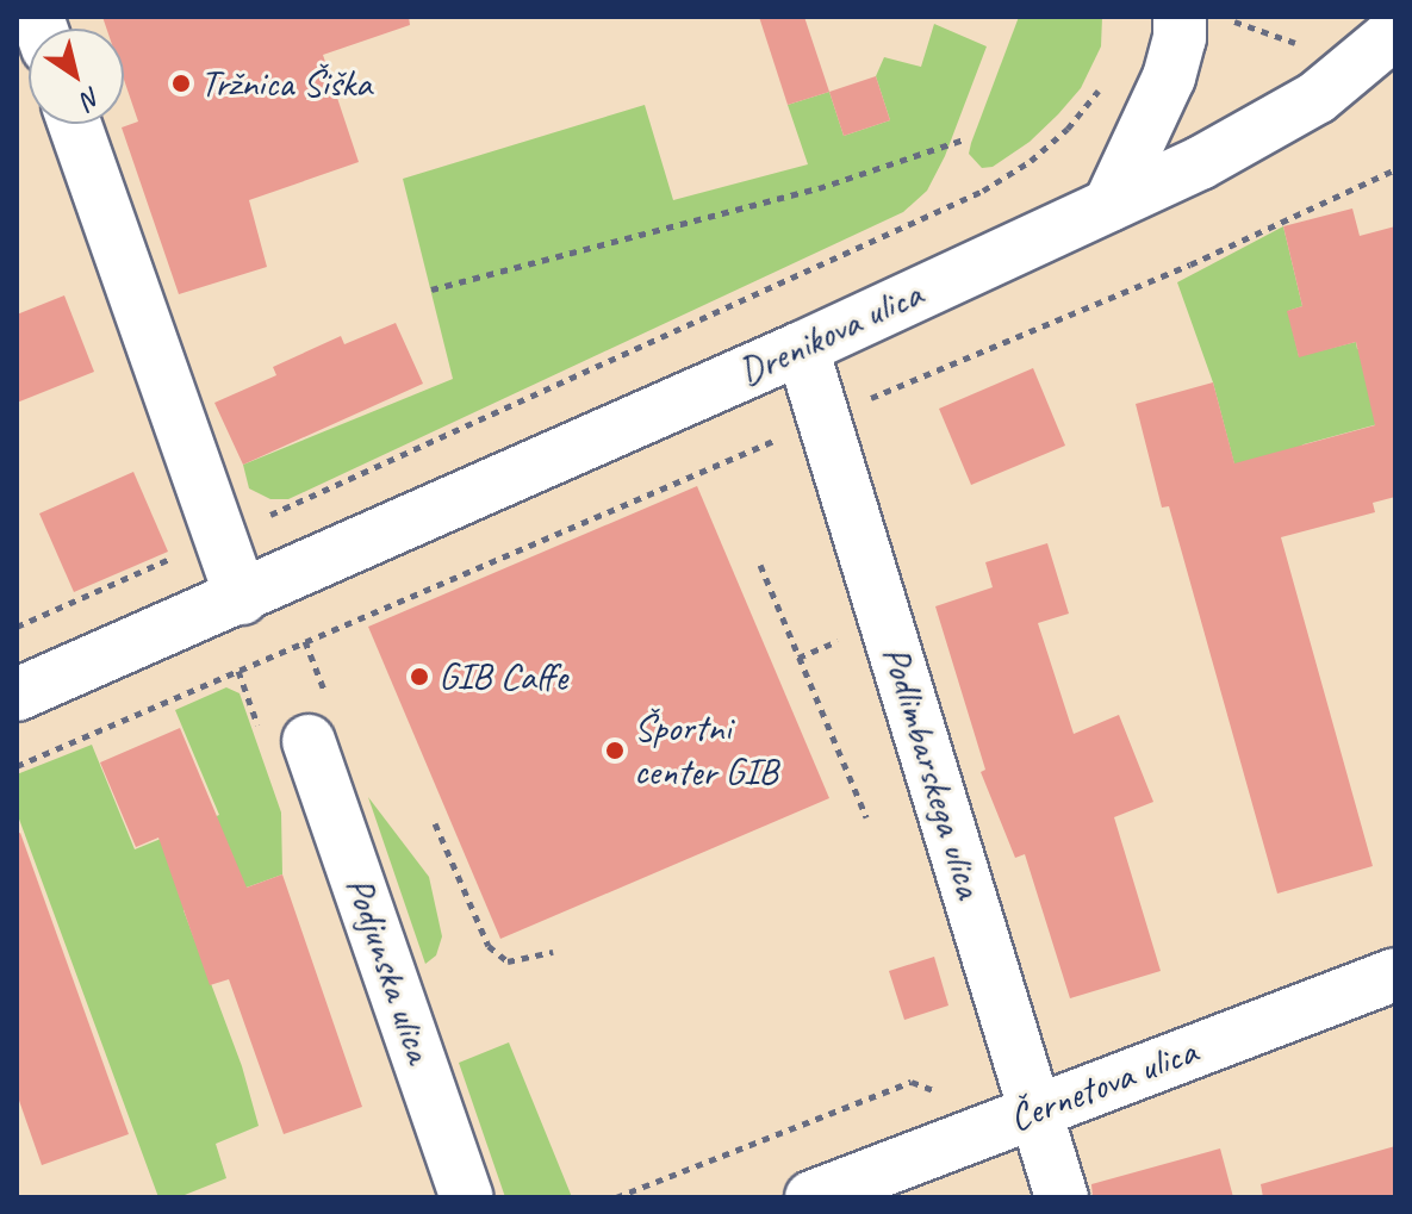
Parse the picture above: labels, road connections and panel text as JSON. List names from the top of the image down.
{
  "streets": {
    "street": [
      "Drenikova ulica",
      "Podlimbarskega ulica",
      "Podjunska ulica",
      "Černetova ulica"
    ]
  },
  "crossings": [
    ["Drenikova ulica", "Podlimbarskega ulica"],
    ["Podlimbarskega ulica", "Černetova ulica"]
  ],
  "places": ["Tržnica Šiška", "GIB Caffe", "Športni center GIB"],
  "north": "bottom right"
}
